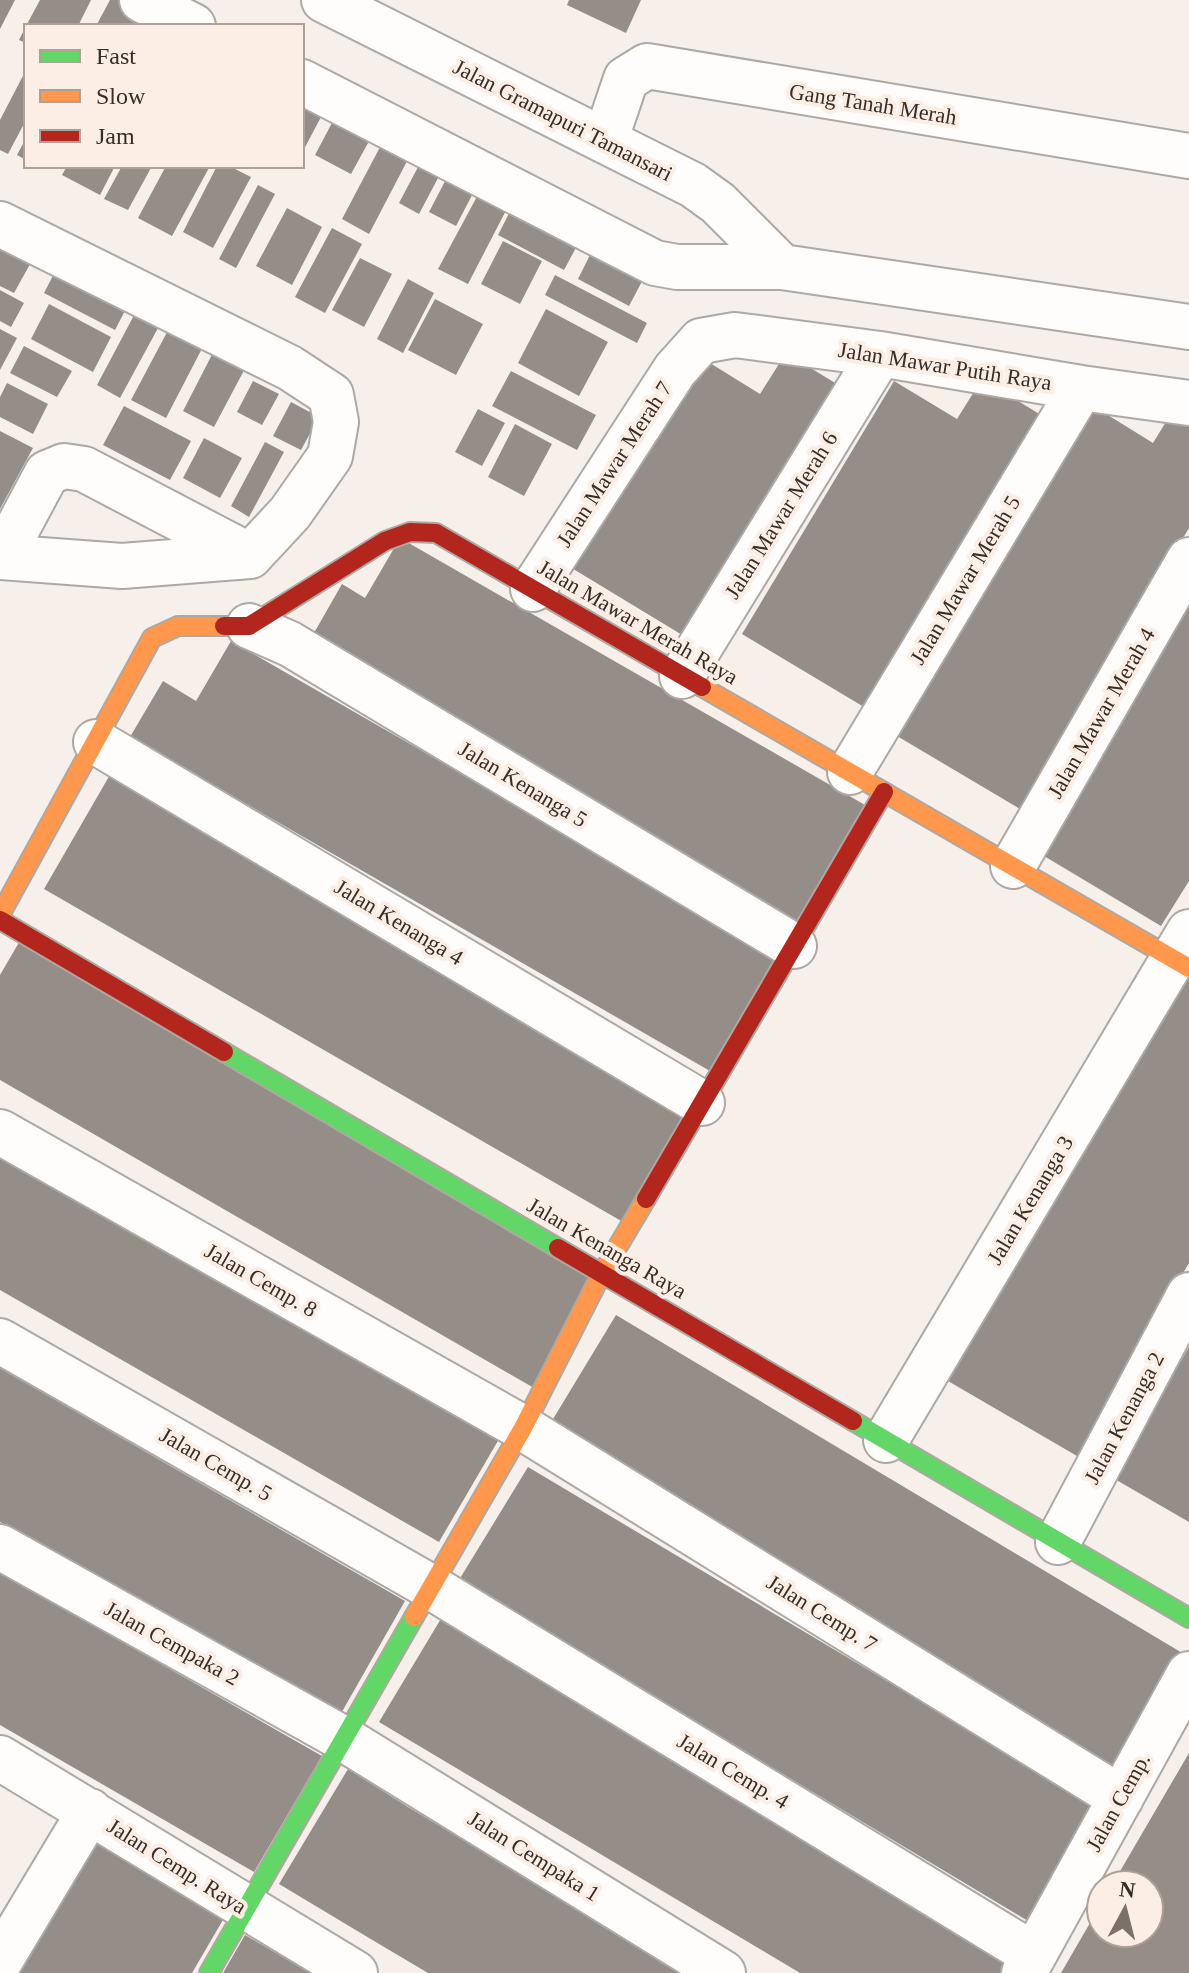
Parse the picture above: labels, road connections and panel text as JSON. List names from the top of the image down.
{
  "streets": {
    "street": [
      "Gang Tanah Merah",
      "Jalan Gramapuri Tamansari",
      "Jalan Mawar Putih Raya",
      "Jalan Mawar Merah 7",
      "Jalan Mawar Merah 6",
      "Jalan Mawar Merah 5",
      "Jalan Mawar Merah Raya",
      "Jalan Mawar Merah 4",
      "Jalan Kenanga 5",
      "Jalan Kenanga 4",
      "Jalan Kenanga 3",
      "Jalan Kenanga Raya",
      "Jalan Cemp. 8",
      "Jalan Kenanga 2",
      "Jalan Cemp. 5",
      "Jalan Cemp. 7",
      "Jalan Cempaka 2",
      "Jalan Cemp. 4",
      "Jalan Cemp.",
      "Jalan Cempaka 1",
      "Jalan Cemp. Raya"
    ]
  },
  "crossings": [
    ["Gang Tanah Merah", "Jalan Gramapuri Tamansari"],
    ["Jalan Mawar Putih Raya", "Jalan Mawar Merah 7"],
    ["Jalan Mawar Putih Raya", "Jalan Mawar Merah 6"],
    ["Jalan Mawar Putih Raya", "Jalan Mawar Merah 5"],
    ["Jalan Mawar Merah 7", "Jalan Mawar Merah Raya"],
    ["Jalan Mawar Merah 6", "Jalan Mawar Merah Raya"],
    ["Jalan Mawar Merah 5", "Jalan Mawar Merah Raya"],
    ["Jalan Mawar Merah Raya", "Jalan Mawar Merah 4"],
    ["Jalan Mawar Merah Raya", "Jalan Kenanga 5"],
    ["Jalan Mawar Merah Raya", "Jalan Kenanga 3"],
    ["Jalan Kenanga 3", "Jalan Kenanga Raya"],
    ["Jalan Kenanga Raya", "Jalan Kenanga 2"],
    ["Jalan Cemp. 8", "Jalan Cemp. 7"],
    ["Jalan Cemp. 5", "Jalan Cemp. 4"],
    ["Jalan Cemp. 7", "Jalan Cemp."],
    ["Jalan Cempaka 2", "Jalan Cempaka 1"],
    ["Jalan Cemp. 4", "Jalan Cemp."]
  ],
  "legend": ["Fast", "Slow", "Jam"],
  "north": "top"
}
